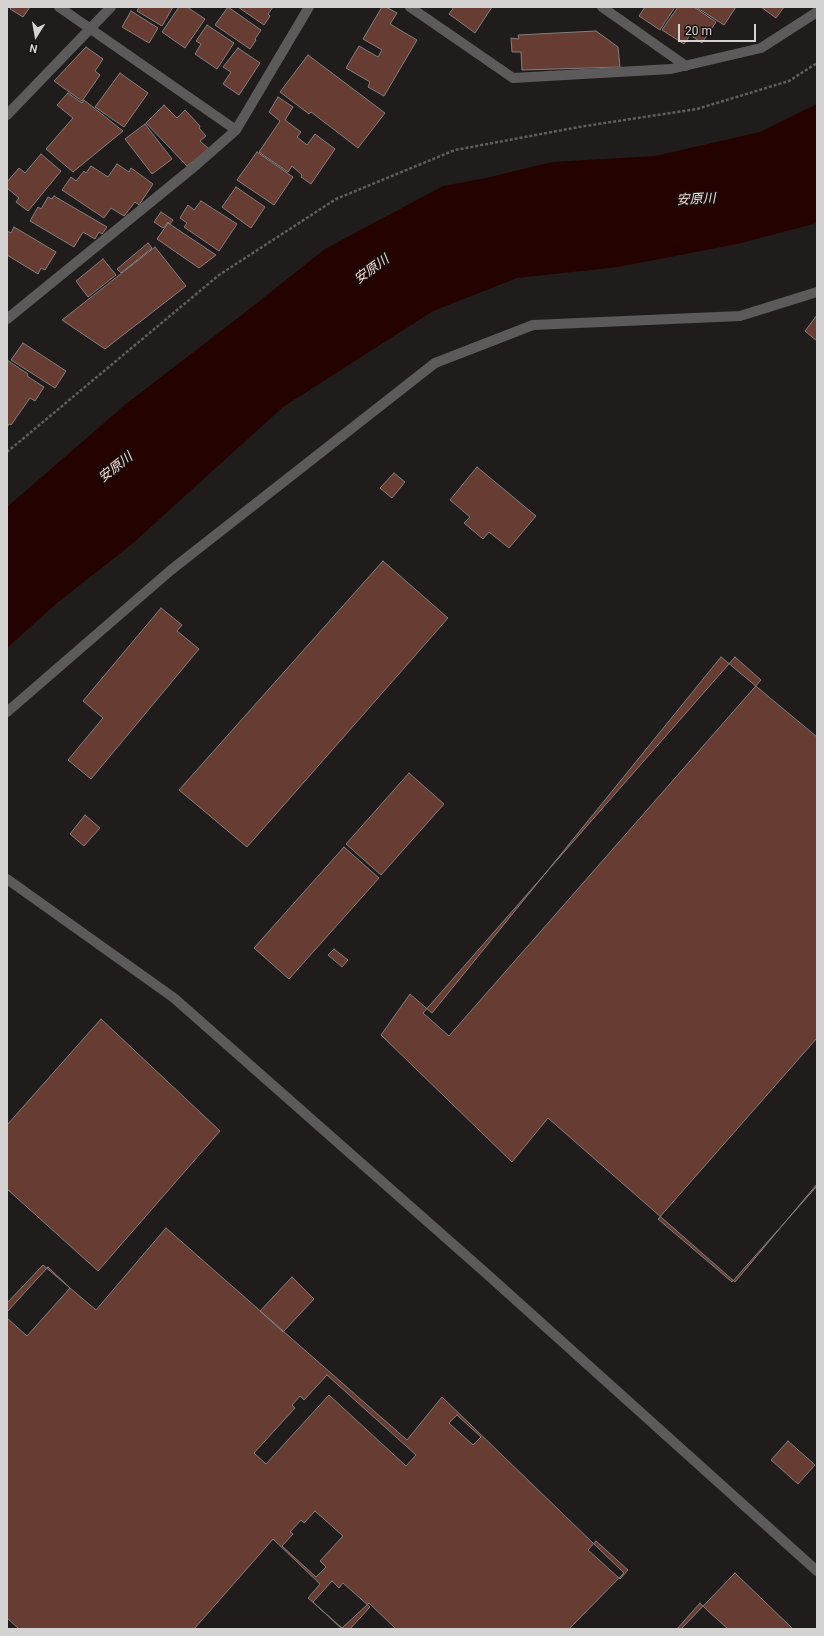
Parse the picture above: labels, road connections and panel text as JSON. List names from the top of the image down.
{
  "water": ["安原川"],
  "scale_bar": "20 m",
  "north": "bottom"
}
